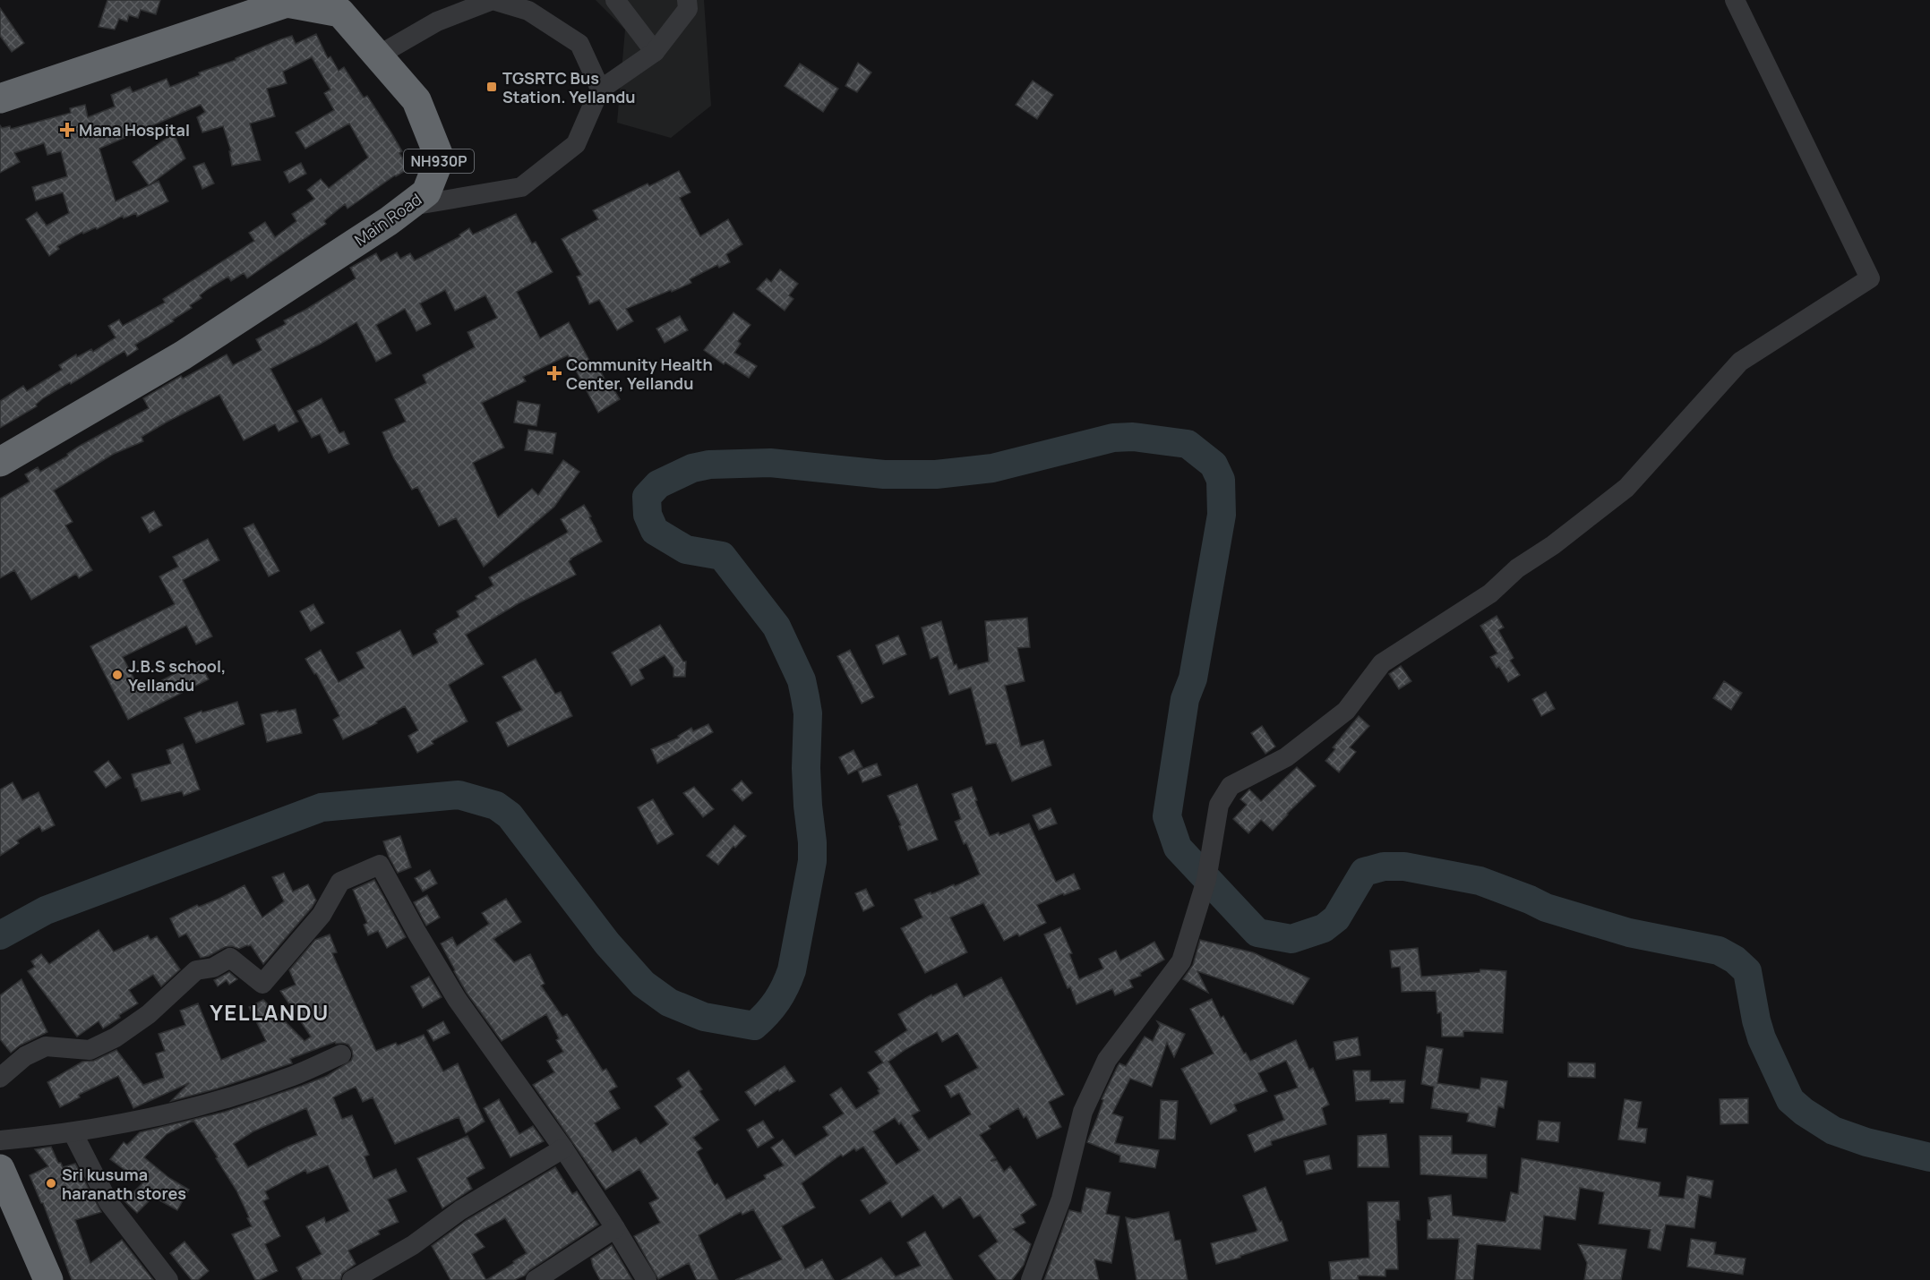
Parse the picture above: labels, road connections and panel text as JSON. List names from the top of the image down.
{
  "streets": {
    "highway": ["NH930P", "Main Road"]
  },
  "districts": ["YELLANDU"],
  "places": {
    "transit": ["TGSRTC Bus Station. Yellandu"],
    "health": ["Mana Hospital", "Community Health Center, Yellandu"],
    "other": ["J.B.S school, Yellandu", "Sri kusuma haranath stores"]
  }
}
